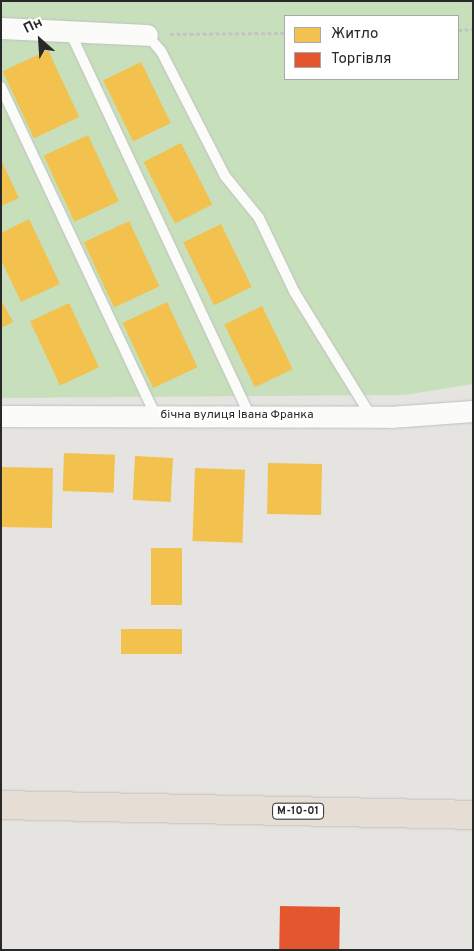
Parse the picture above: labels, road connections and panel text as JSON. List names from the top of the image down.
{
  "streets": {
    "highway": ["М-10-01"],
    "street": ["бічна вулиця Івана Франка"]
  },
  "legend": ["Житло", "Торгівля"],
  "north": "top left"
}
